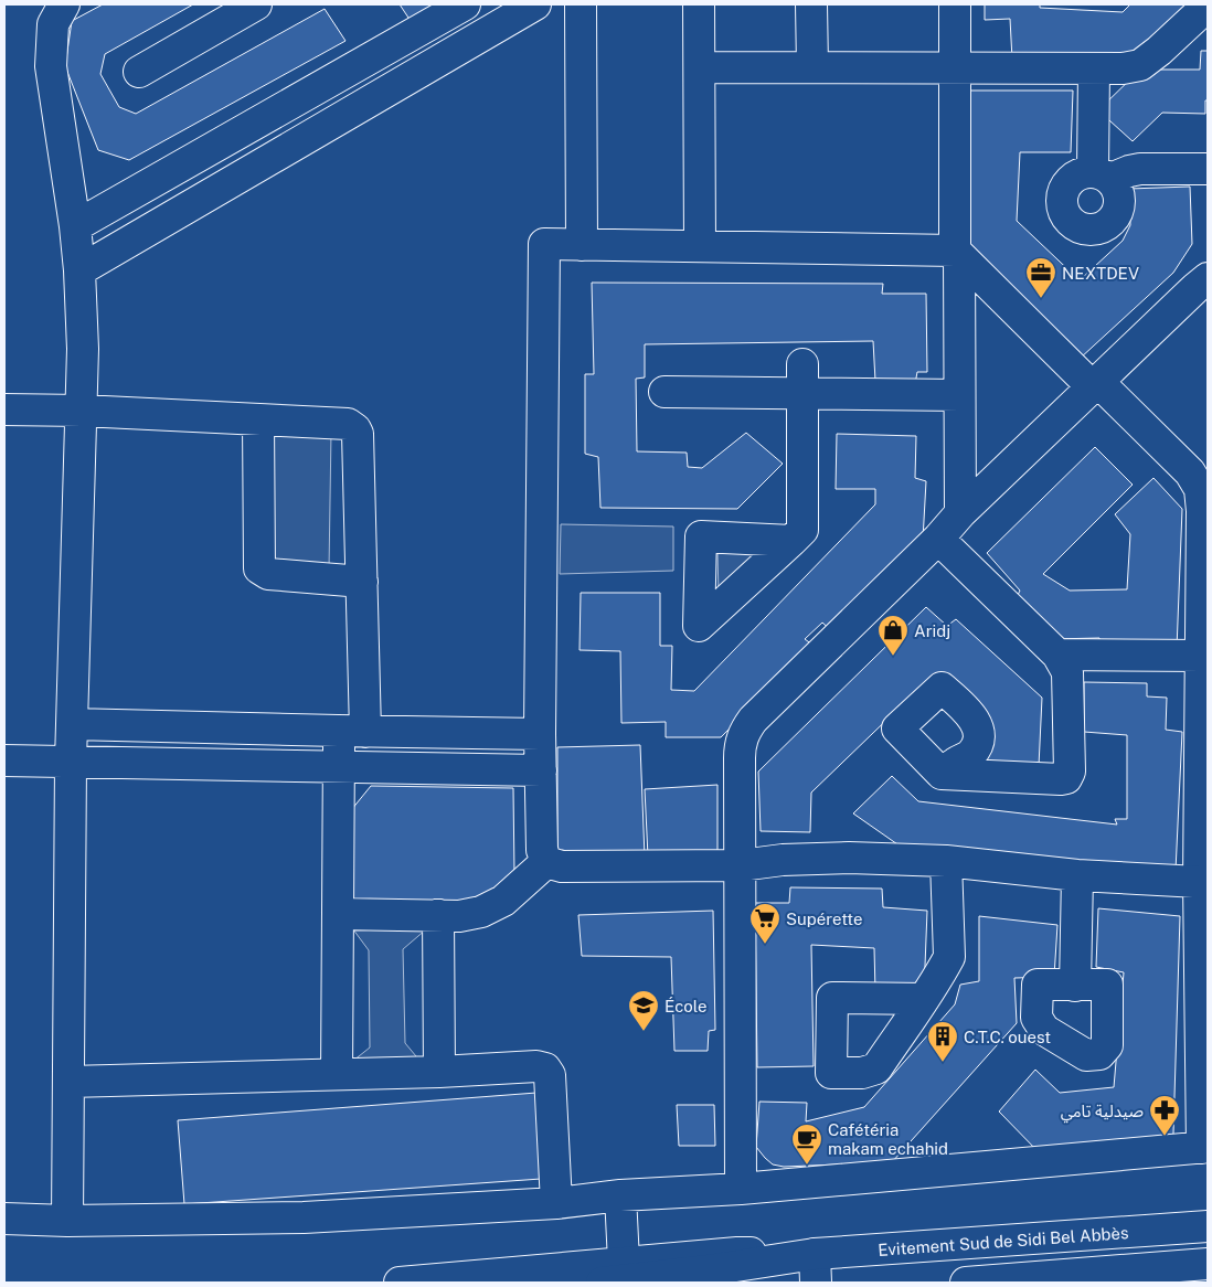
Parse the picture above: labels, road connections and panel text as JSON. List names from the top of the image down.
{
  "streets": {
    "main road": ["Evitement Sud de Sidi Bel Abbès"]
  },
  "places": {
    "office": ["NEXTDEV"],
    "shop": ["Aridj"],
    "supermarket": ["Supérette"],
    "school or university": ["École"],
    "building": ["C.T.C. ouest"],
    "pharmacy": ["صيدلية تامي"],
    "cafe": ["Cafétéria makam echahid"]
  }
}
